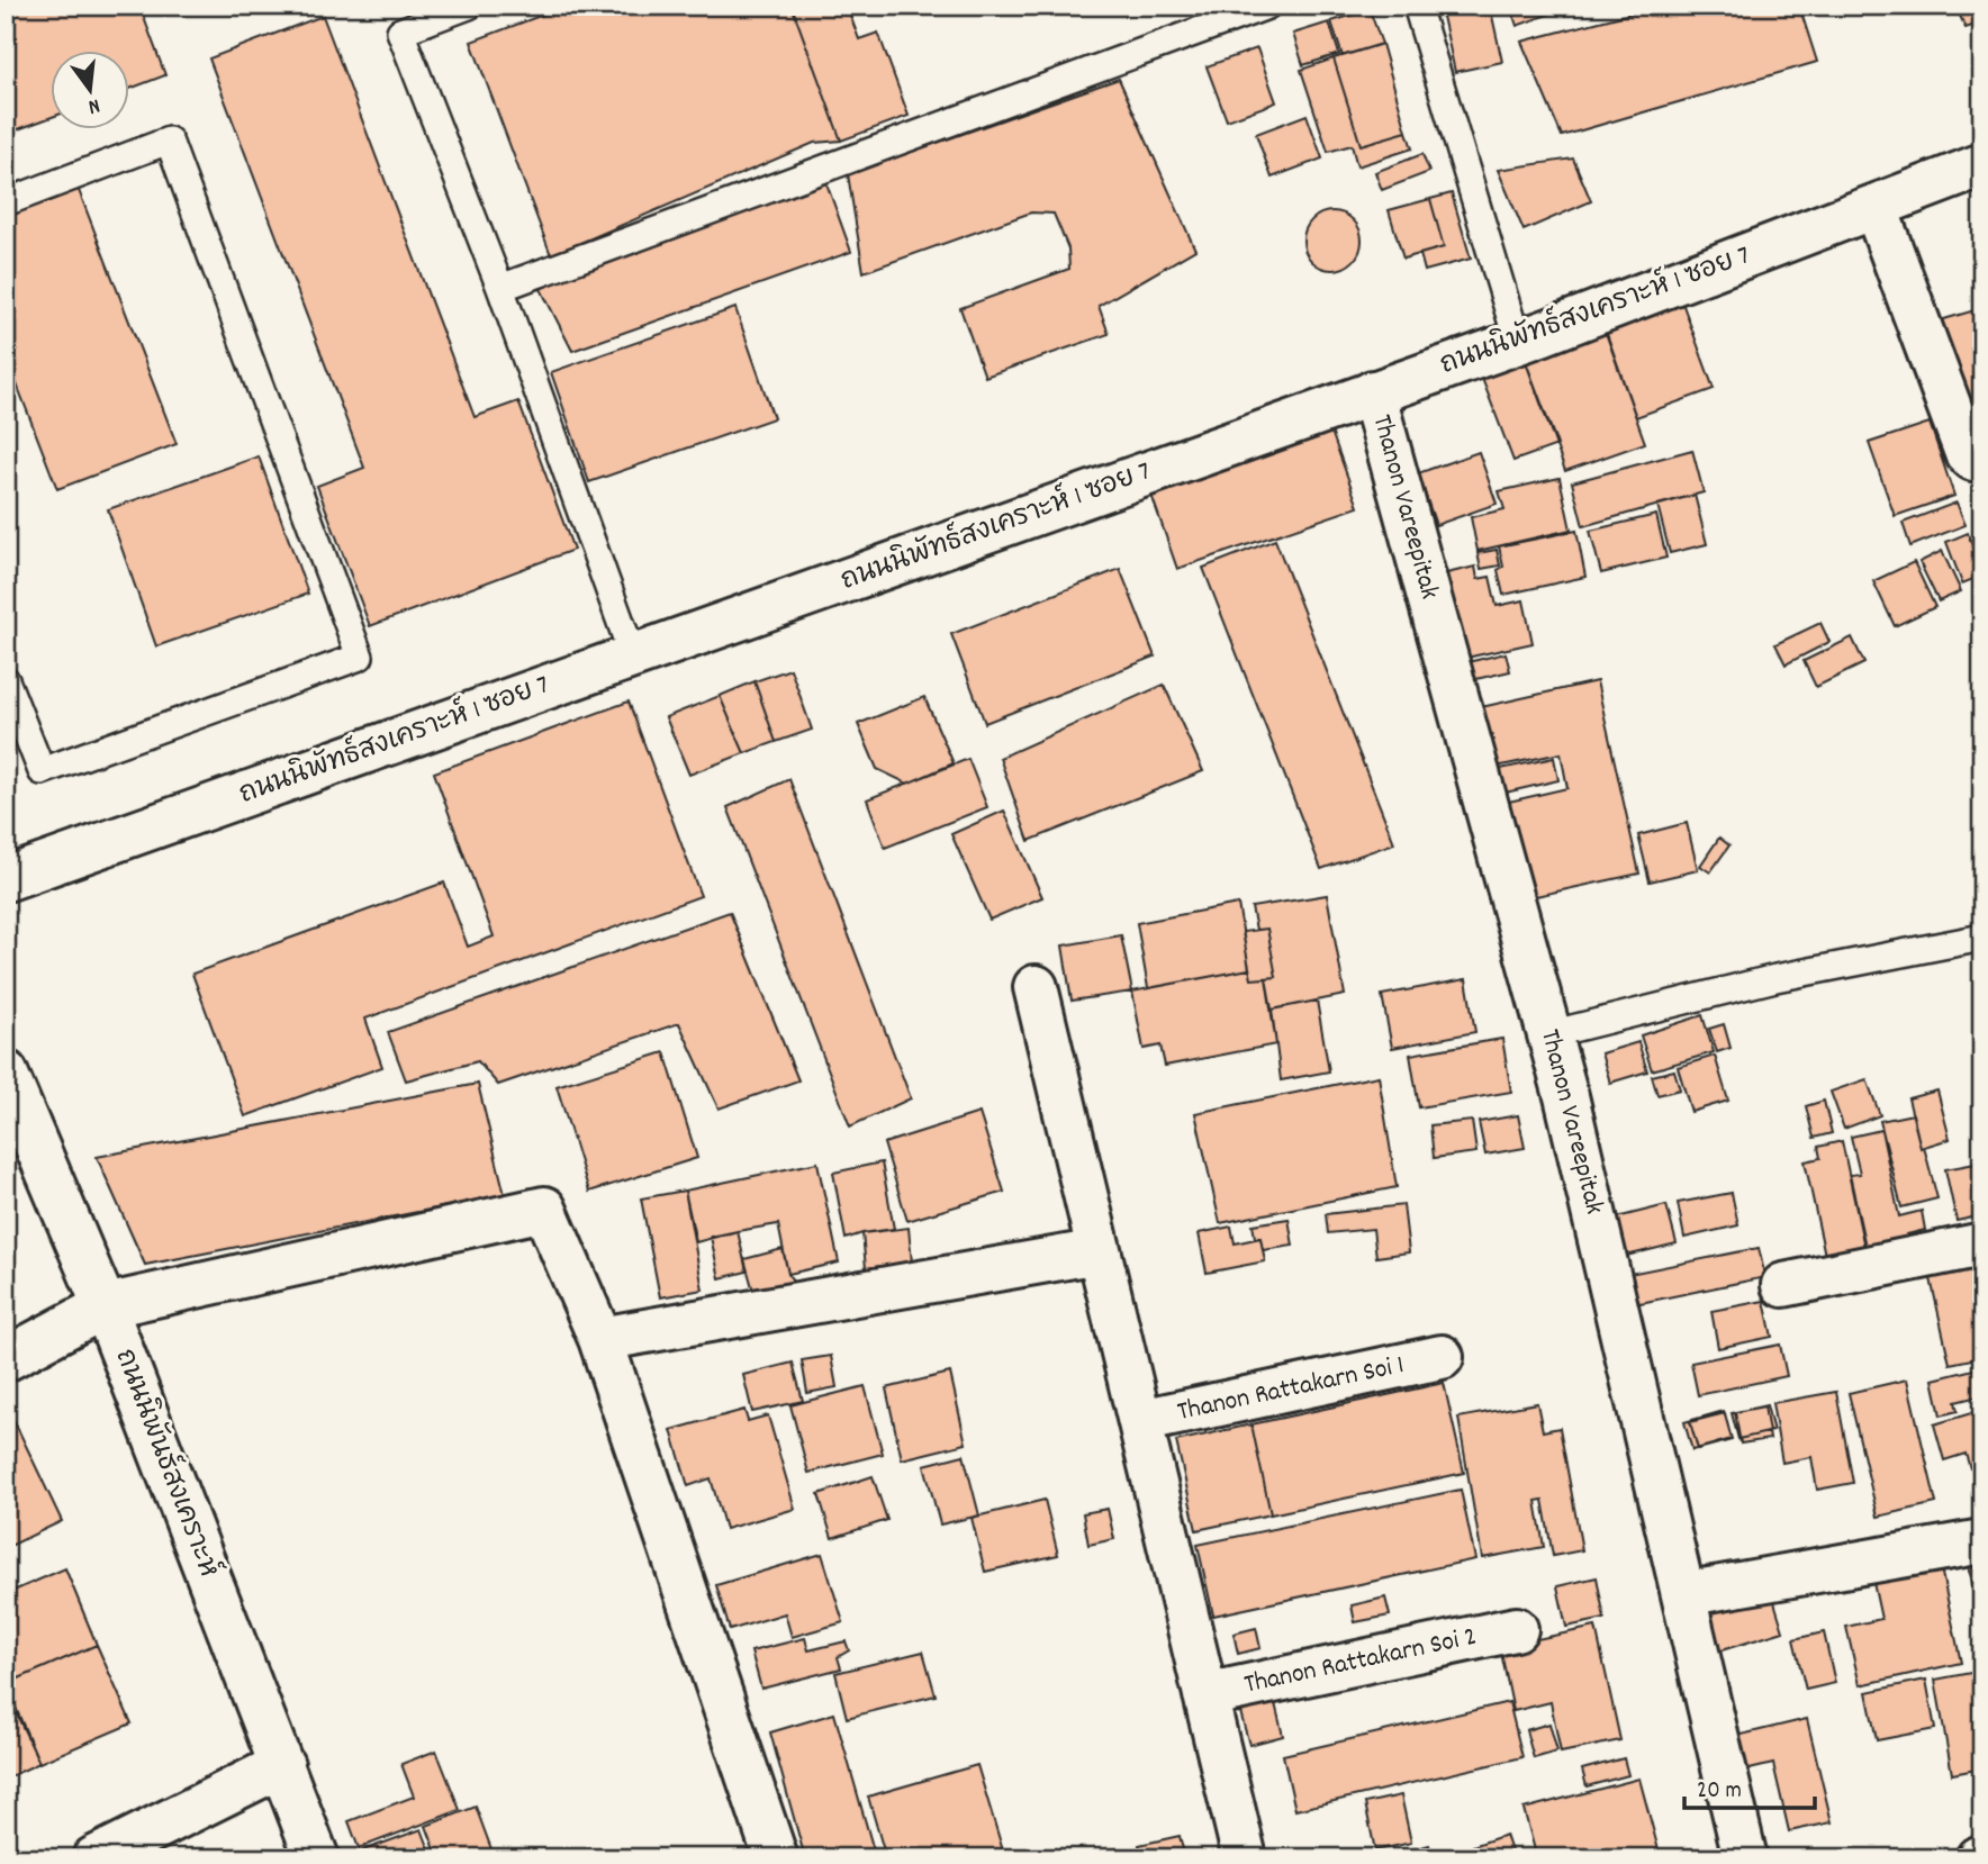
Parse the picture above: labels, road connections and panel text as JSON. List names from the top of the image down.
{
  "streets": {
    "street": [
      "ถนนนิพัทธ์สงเคราะห์ 1 ซอย 7",
      "Thanon Vareepitak",
      "Thanon Rattakarn Soi 1",
      "ถนนนิพันธ์สงเคราะห์",
      "Thanon Rattakarn Soi 2"
    ]
  },
  "crossings": [
    ["ถนนนิพัทธ์สงเคราะห์ 1 ซอย 7", "Thanon Vareepitak"]
  ],
  "scale_bar": "20 m",
  "north": "bottom"
}
